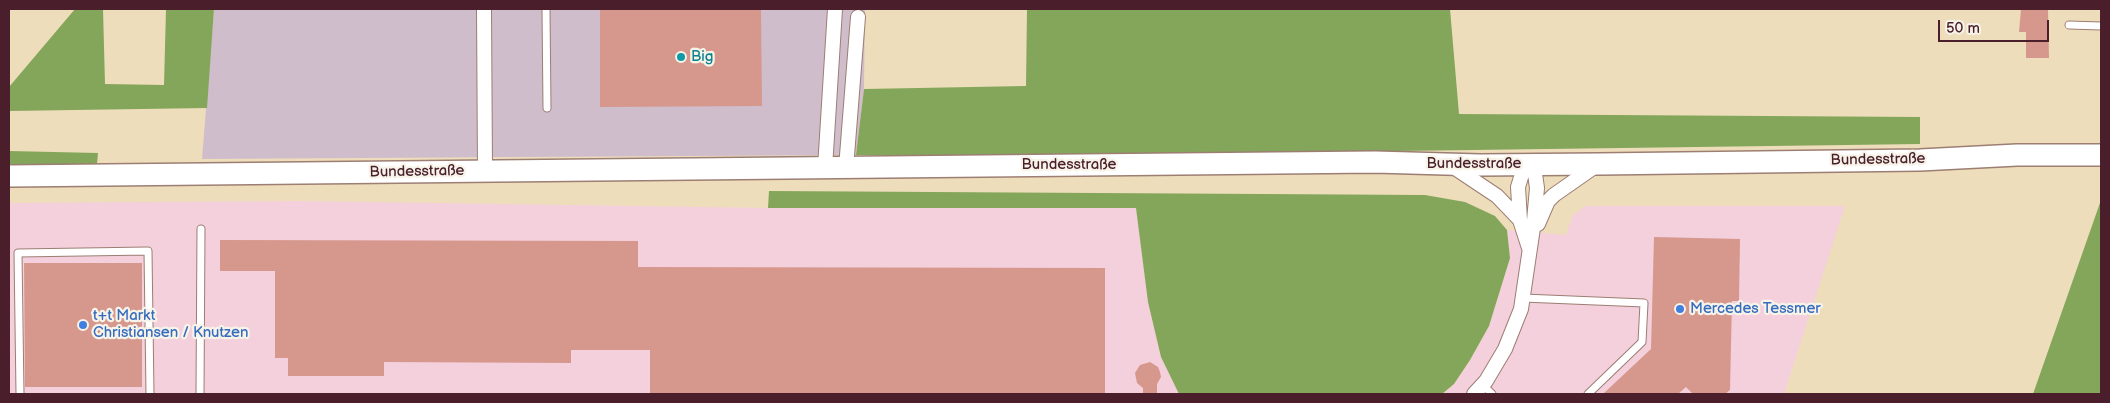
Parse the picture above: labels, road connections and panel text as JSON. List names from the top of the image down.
{
  "streets": {
    "main road": ["Bundesstraße"]
  },
  "places": ["Big", "Mercedes Tessmer", "t+t Markt Christiansen / Knutzen"],
  "scale_bar": "50 m"
}
